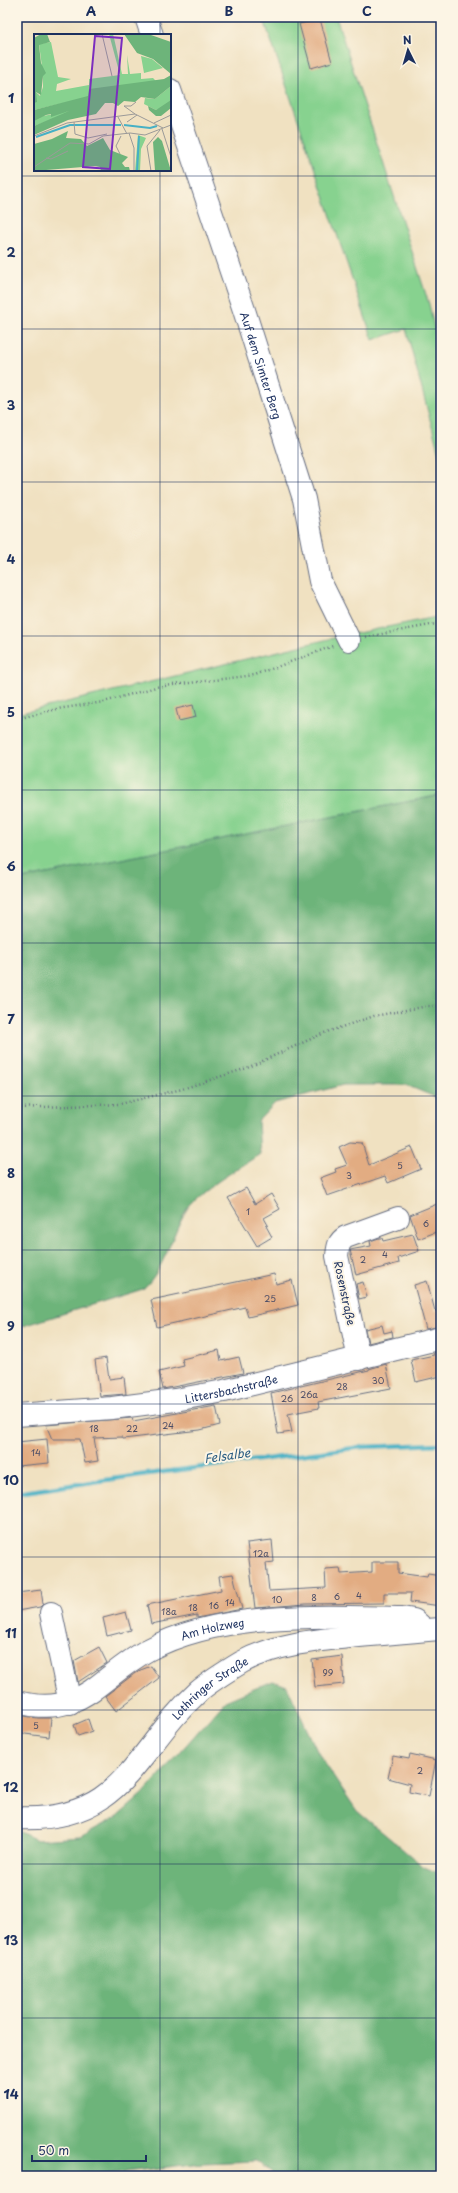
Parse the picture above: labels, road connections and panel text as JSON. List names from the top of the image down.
{
  "streets": {
    "street": [
      "Auf dem Simter Berg",
      "Rosenstraße",
      "Littersbachstraße",
      "Am Holzweg",
      "Lothringer Straße"
    ]
  },
  "crossings": [
    ["Rosenstraße", "Littersbachstraße"],
    ["Am Holzweg", "Lothringer Straße"]
  ],
  "water": ["Felsalbe"],
  "house_numbers": [
    "5",
    "3",
    "1",
    "6",
    "4",
    "2",
    "25",
    "30",
    "28",
    "26a",
    "26",
    "24",
    "18",
    "22",
    "14",
    "12a",
    "4",
    "6",
    "8",
    "10",
    "14",
    "16",
    "18",
    "18a",
    "99",
    "5",
    "2"
  ],
  "scale_bar": "50 m",
  "north": "top",
  "grid": {
    "columns": ["A", "B", "C"],
    "rows": [
      "1",
      "2",
      "3",
      "4",
      "5",
      "6",
      "7",
      "8",
      "9",
      "10",
      "11",
      "12",
      "13",
      "14"
    ]
  }
}
